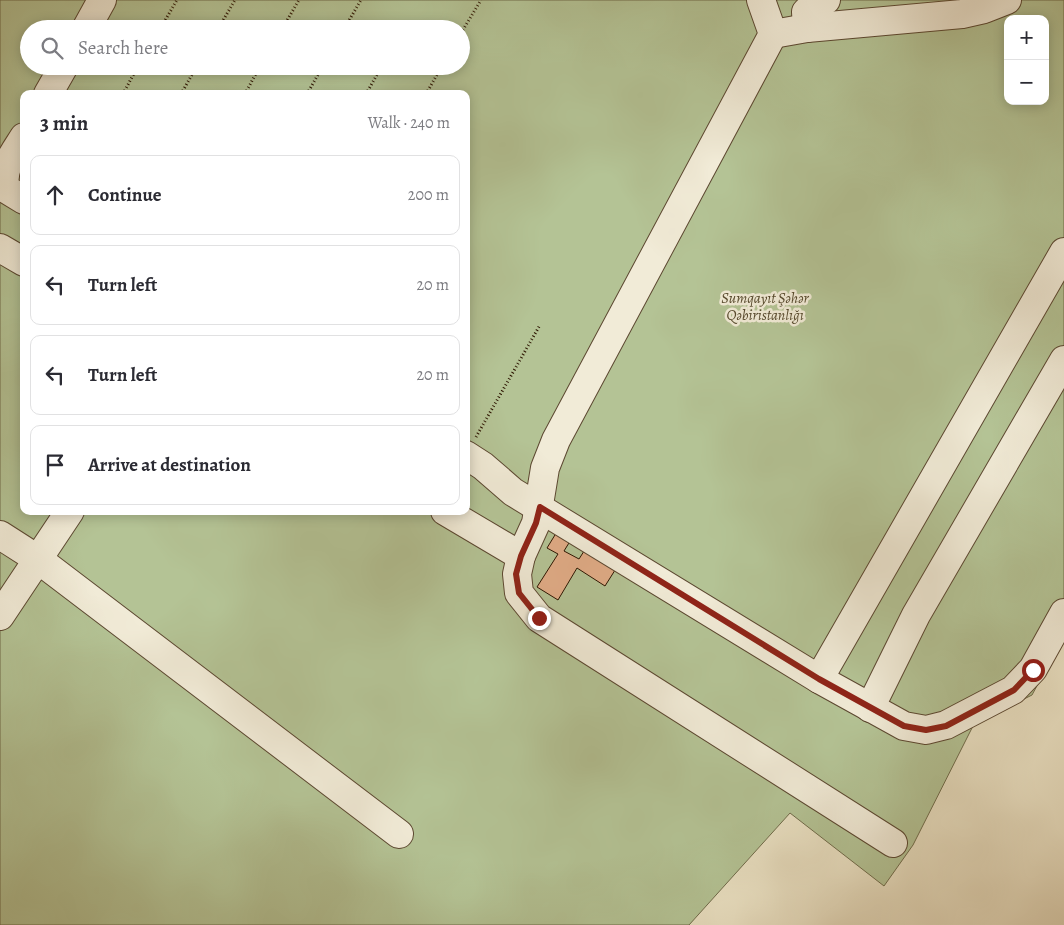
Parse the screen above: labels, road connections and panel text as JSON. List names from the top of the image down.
{
  "parks": ["Sumqayıt Şəhər Qəbiristanlığı"],
  "page": {
    "map_buttons": ["+", "−"],
    "search": "Search here",
    "heading": ["3 min", "Walk · 240 m"],
    "list": [
      ["Continue", "200 m"],
      ["Turn left", "20 m"],
      ["Turn left", "20 m"],
      "Arrive at destination"
    ]
  }
}
